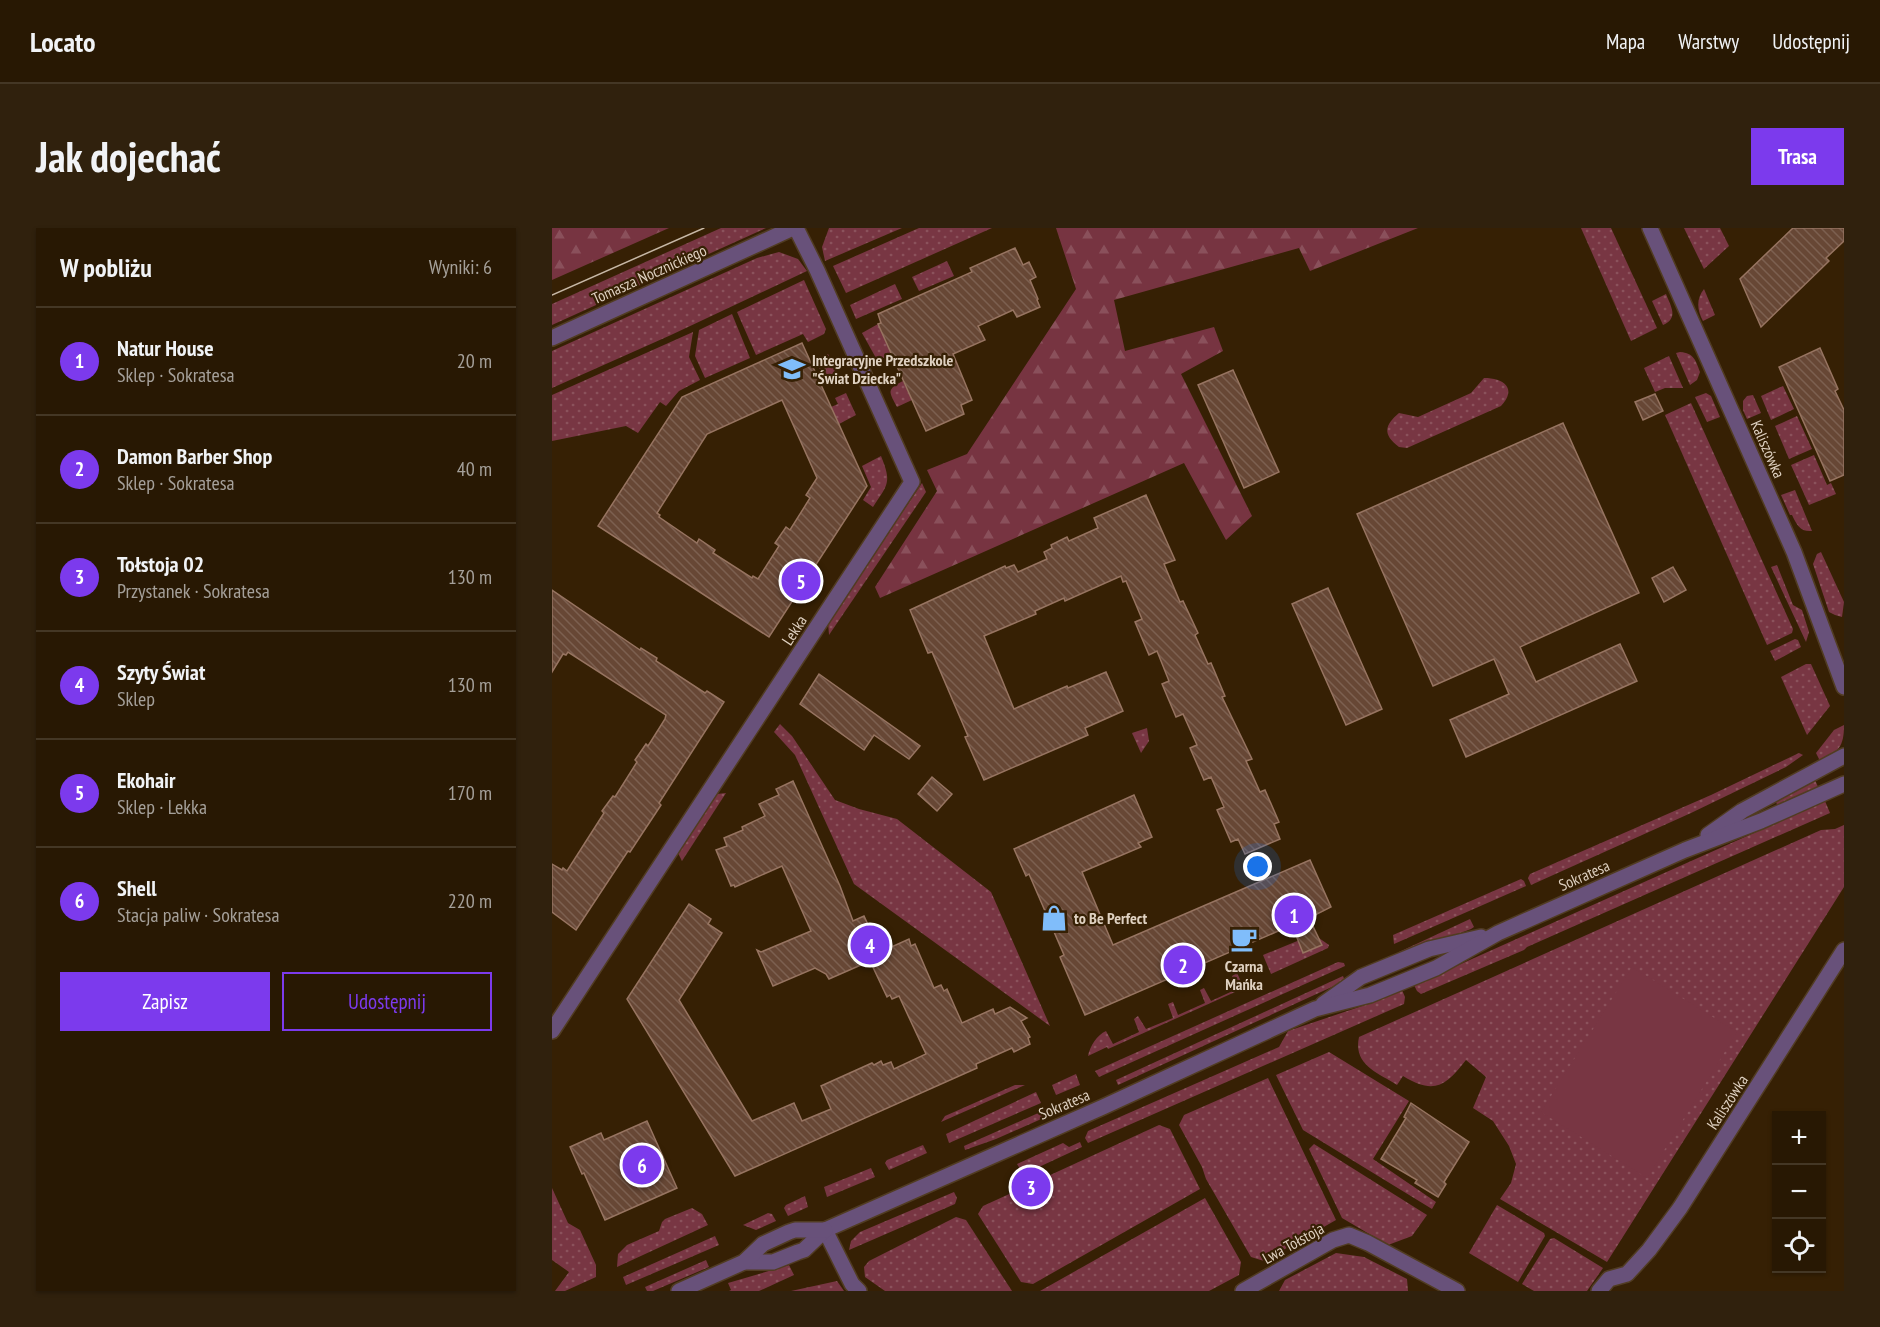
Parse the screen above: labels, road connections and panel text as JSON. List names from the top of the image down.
{
  "streets": {
    "street": [
      "Tomasza Nocznickiego",
      "Kaliszówka",
      "Lekka",
      "Sokratesa",
      "Lwa Tołstoja"
    ]
  },
  "crossings": [
    ["Tomasza Nocznickiego", "Lekka"]
  ],
  "places": {
    "school or university": ["Integracyjne Przedszkole \"Świat Dziecka\""],
    "shop": ["to Be Perfect"],
    "cafe": ["Czarna Mańka"]
  },
  "page": {
    "header": "Locato",
    "nav": ["Mapa", "Warstwy", "Udostępnij"],
    "buttons": [
      "Trasa",
      ["Zapisz", "Udostępnij"]
    ],
    "title": "Jak dojechać",
    "heading": ["W pobliżu", "Wyniki: 6"],
    "list": [
      {
        "mark": "1",
        "name": "Natur House",
        "note": "Sklep · Sokratesa",
        "value": "20 m"
      },
      {
        "mark": "2",
        "name": "Damon Barber Shop",
        "note": "Sklep · Sokratesa",
        "value": "40 m"
      },
      {
        "mark": "3",
        "name": "Tołstoja 02",
        "note": "Przystanek · Sokratesa",
        "value": "130 m"
      },
      {
        "mark": "4",
        "name": "Szyty Świat",
        "note": "Sklep",
        "value": "130 m"
      },
      {
        "mark": "5",
        "name": "Ekohair",
        "note": "Sklep · Lekka",
        "value": "170 m"
      },
      {
        "mark": "6",
        "name": "Shell",
        "note": "Stacja paliw · Sokratesa",
        "value": "220 m"
      }
    ],
    "pins": [
      "5",
      "1",
      "4",
      "2",
      "6",
      "3"
    ],
    "map_buttons": ["+", "−"]
  }
}
